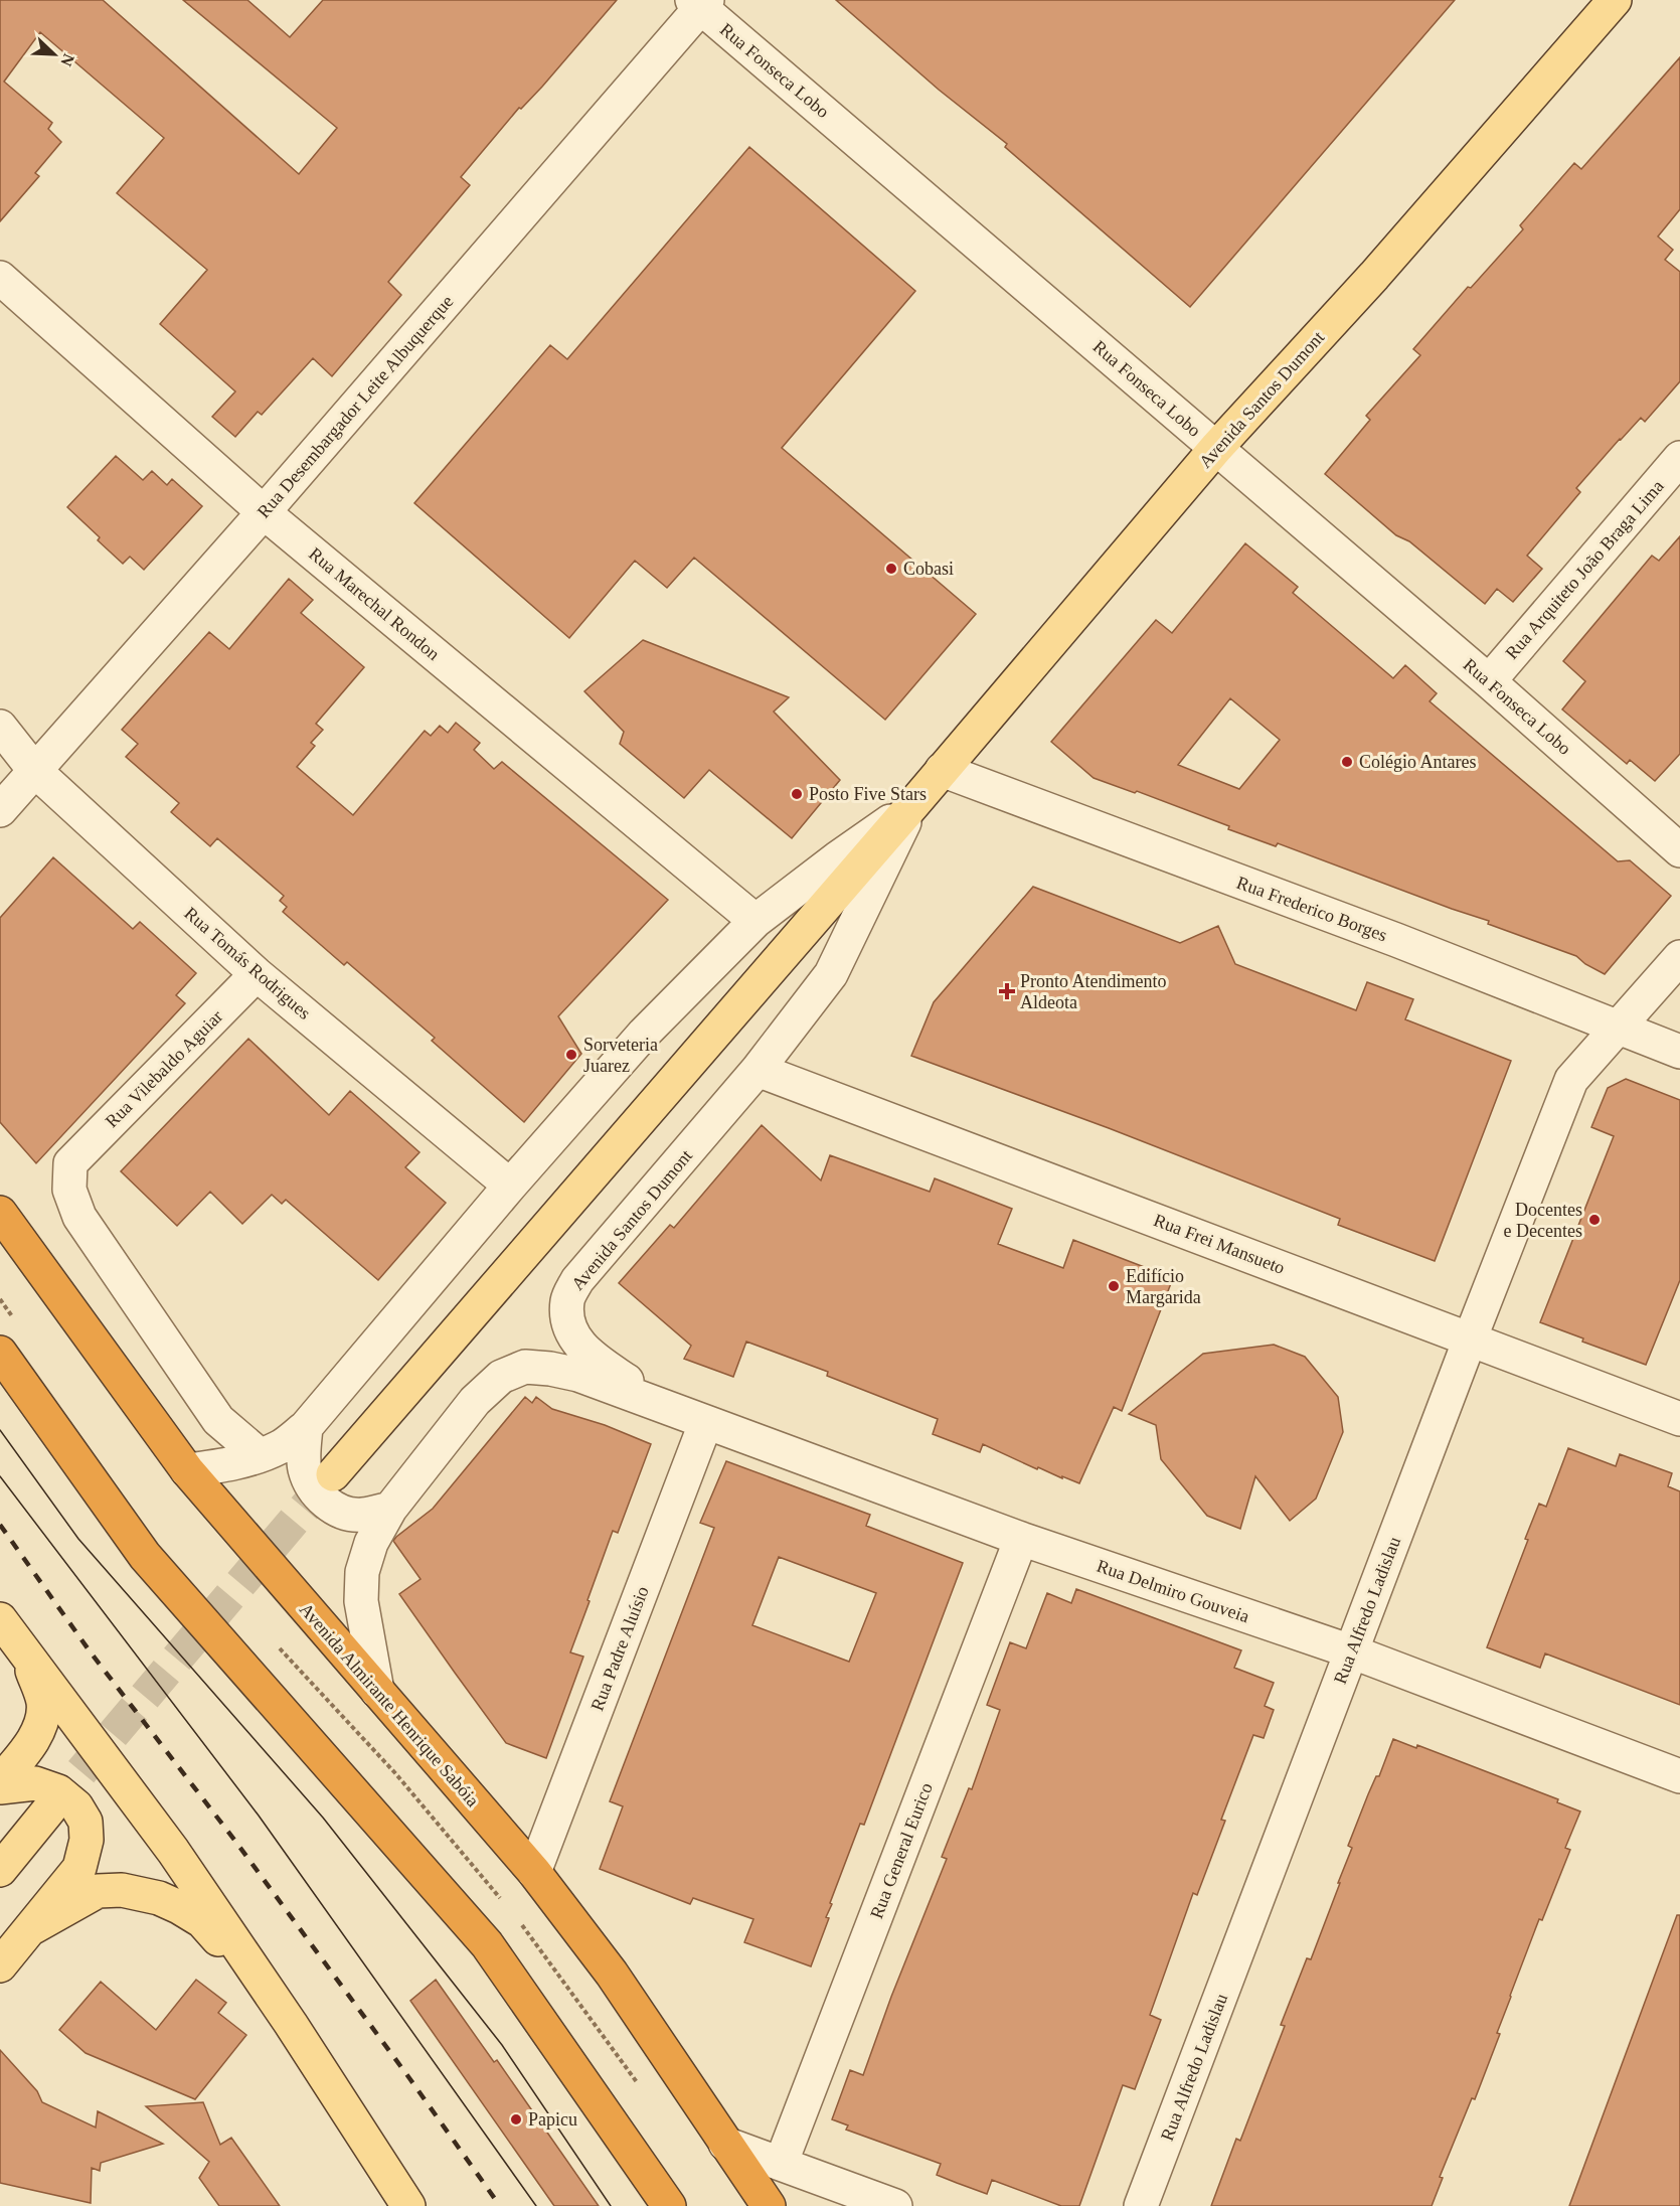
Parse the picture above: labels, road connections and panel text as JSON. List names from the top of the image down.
{
  "streets": {
    "highway": ["Avenida Almirante Henrique Sabóia"],
    "main road": ["Avenida Santos Dumont"],
    "street": [
      "Rua Fonseca Lobo",
      "Rua Desembargador Leite Albuquerque",
      "Rua Arquiteto João Braga Lima",
      "Rua Marechal Rondon",
      "Rua Frederico Borges",
      "Rua Tomás Rodrigues",
      "Rua Vilebaldo Aguiar",
      "Rua Frei Mansueto",
      "Rua Delmiro Gouveia",
      "Rua Alfredo Ladislau",
      "Rua Padre Aluísio",
      "Rua General Eurico"
    ]
  },
  "crossings": [
    ["Rua Fonseca Lobo", "Avenida Santos Dumont"],
    ["Rua Fonseca Lobo", "Rua Desembargador Leite Albuquerque"],
    ["Rua Fonseca Lobo", "Rua Arquiteto João Braga Lima"],
    ["Avenida Santos Dumont", "Rua Marechal Rondon"],
    ["Avenida Santos Dumont", "Rua Frederico Borges"],
    ["Avenida Santos Dumont", "Rua Tomás Rodrigues"],
    ["Avenida Santos Dumont", "Rua Vilebaldo Aguiar"],
    ["Avenida Santos Dumont", "Rua Frei Mansueto"],
    ["Avenida Santos Dumont", "Rua Delmiro Gouveia"],
    ["Avenida Santos Dumont", "Avenida Almirante Henrique Sabóia"],
    ["Rua Desembargador Leite Albuquerque", "Rua Marechal Rondon"],
    ["Rua Desembargador Leite Albuquerque", "Rua Tomás Rodrigues"],
    ["Rua Frederico Borges", "Rua Alfredo Ladislau"],
    ["Rua Tomás Rodrigues", "Rua Vilebaldo Aguiar"],
    ["Rua Frei Mansueto", "Rua Alfredo Ladislau"],
    ["Rua Delmiro Gouveia", "Rua Alfredo Ladislau"],
    ["Rua Delmiro Gouveia", "Rua Padre Aluísio"],
    ["Rua Delmiro Gouveia", "Rua General Eurico"],
    ["Rua Padre Aluísio", "Avenida Almirante Henrique Sabóia"]
  ],
  "places": {
    "other": [
      "Cobasi",
      "Colégio Antares",
      "Posto Five Stars",
      "Sorveteria Juarez",
      "Docentes e Decentes",
      "Edifício Margarida",
      "Papicu"
    ],
    "health": ["Pronto Atendimento Aldeota"]
  },
  "north": "bottom right"
}
